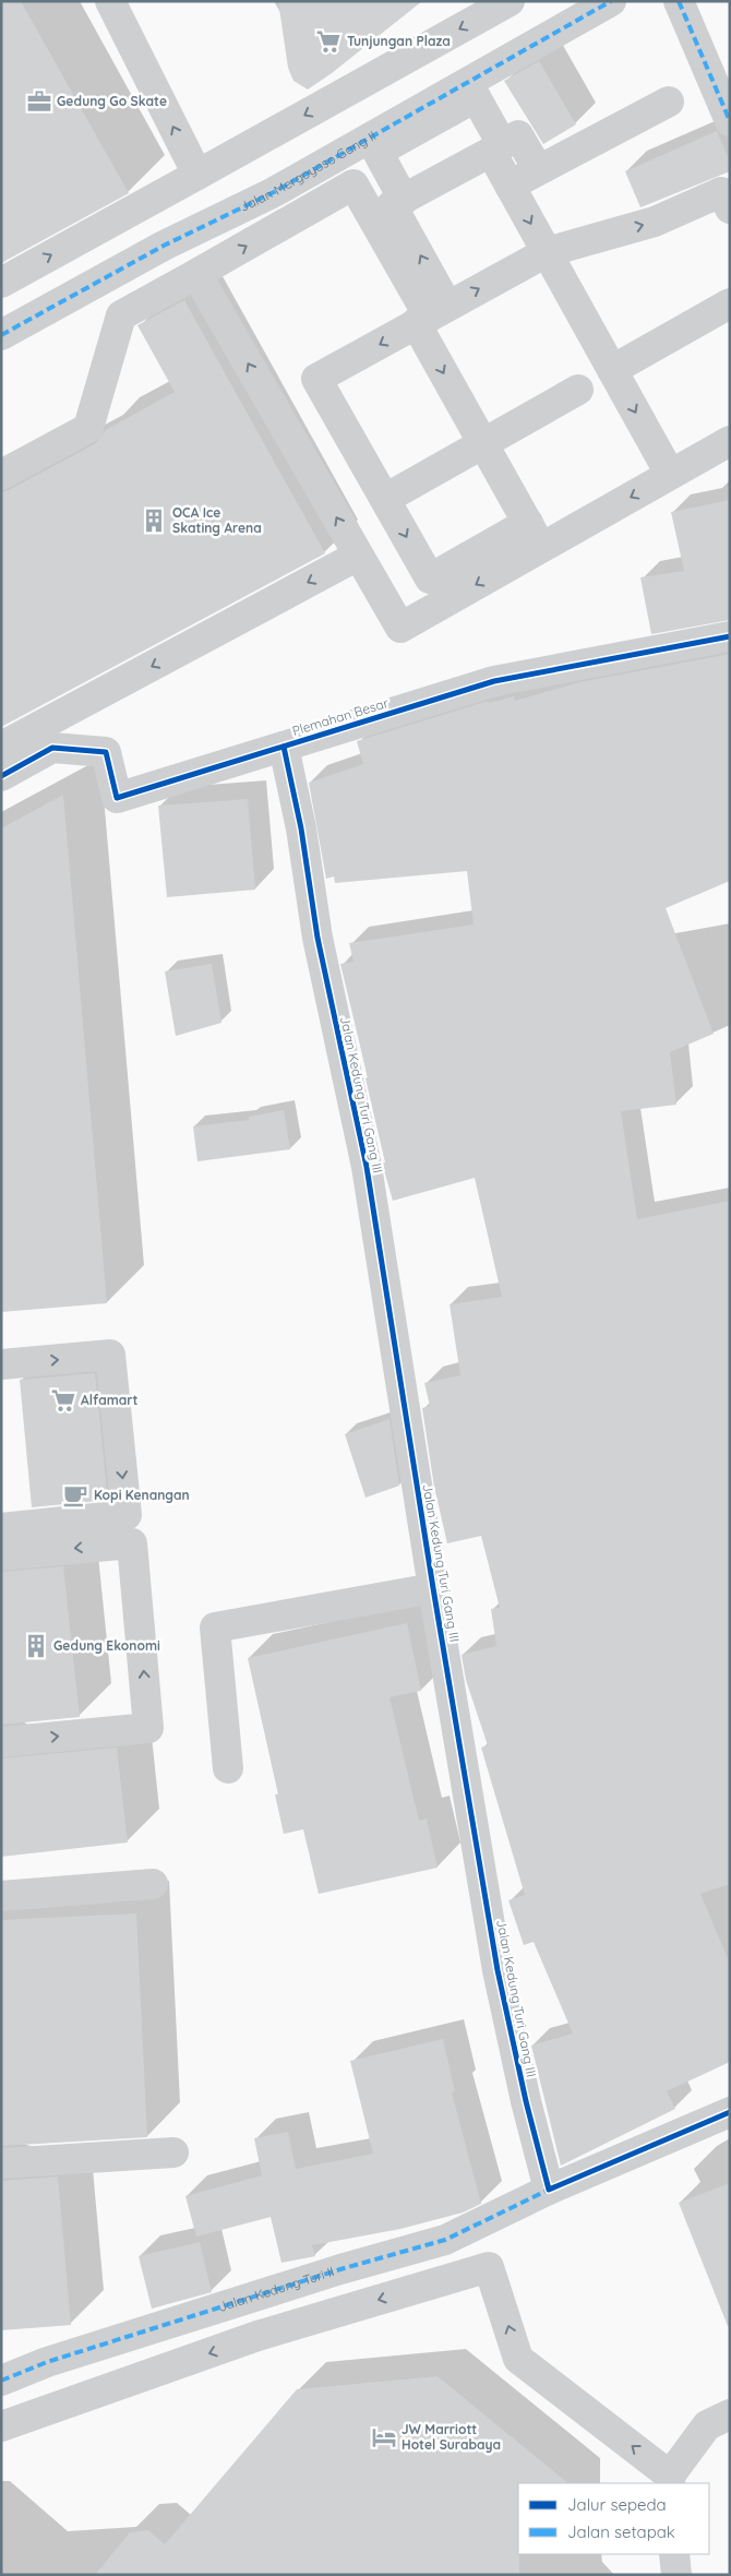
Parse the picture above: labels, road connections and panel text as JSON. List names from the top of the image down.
{
  "streets": {
    "street": [
      "Jalan Mergoyoso Gang II",
      "Plemahan Besar",
      "Jalan Kedung Turi Gang III",
      "Jalan Kedung Turi II"
    ]
  },
  "crossings": [
    ["Plemahan Besar", "Jalan Kedung Turi Gang III"],
    ["Jalan Kedung Turi Gang III", "Jalan Kedung Turi II"]
  ],
  "places": {
    "supermarket": ["Tunjungan Plaza", "Alfamart"],
    "office": ["Gedung Go Skate"],
    "building": ["OCA Ice Skating Arena", "Gedung Ekonomi"],
    "cafe": ["Kopi Kenangan"],
    "hotel": ["JW Marriott Hotel Surabaya"]
  },
  "legend": ["Jalur sepeda", "Jalan setapak"]
}
